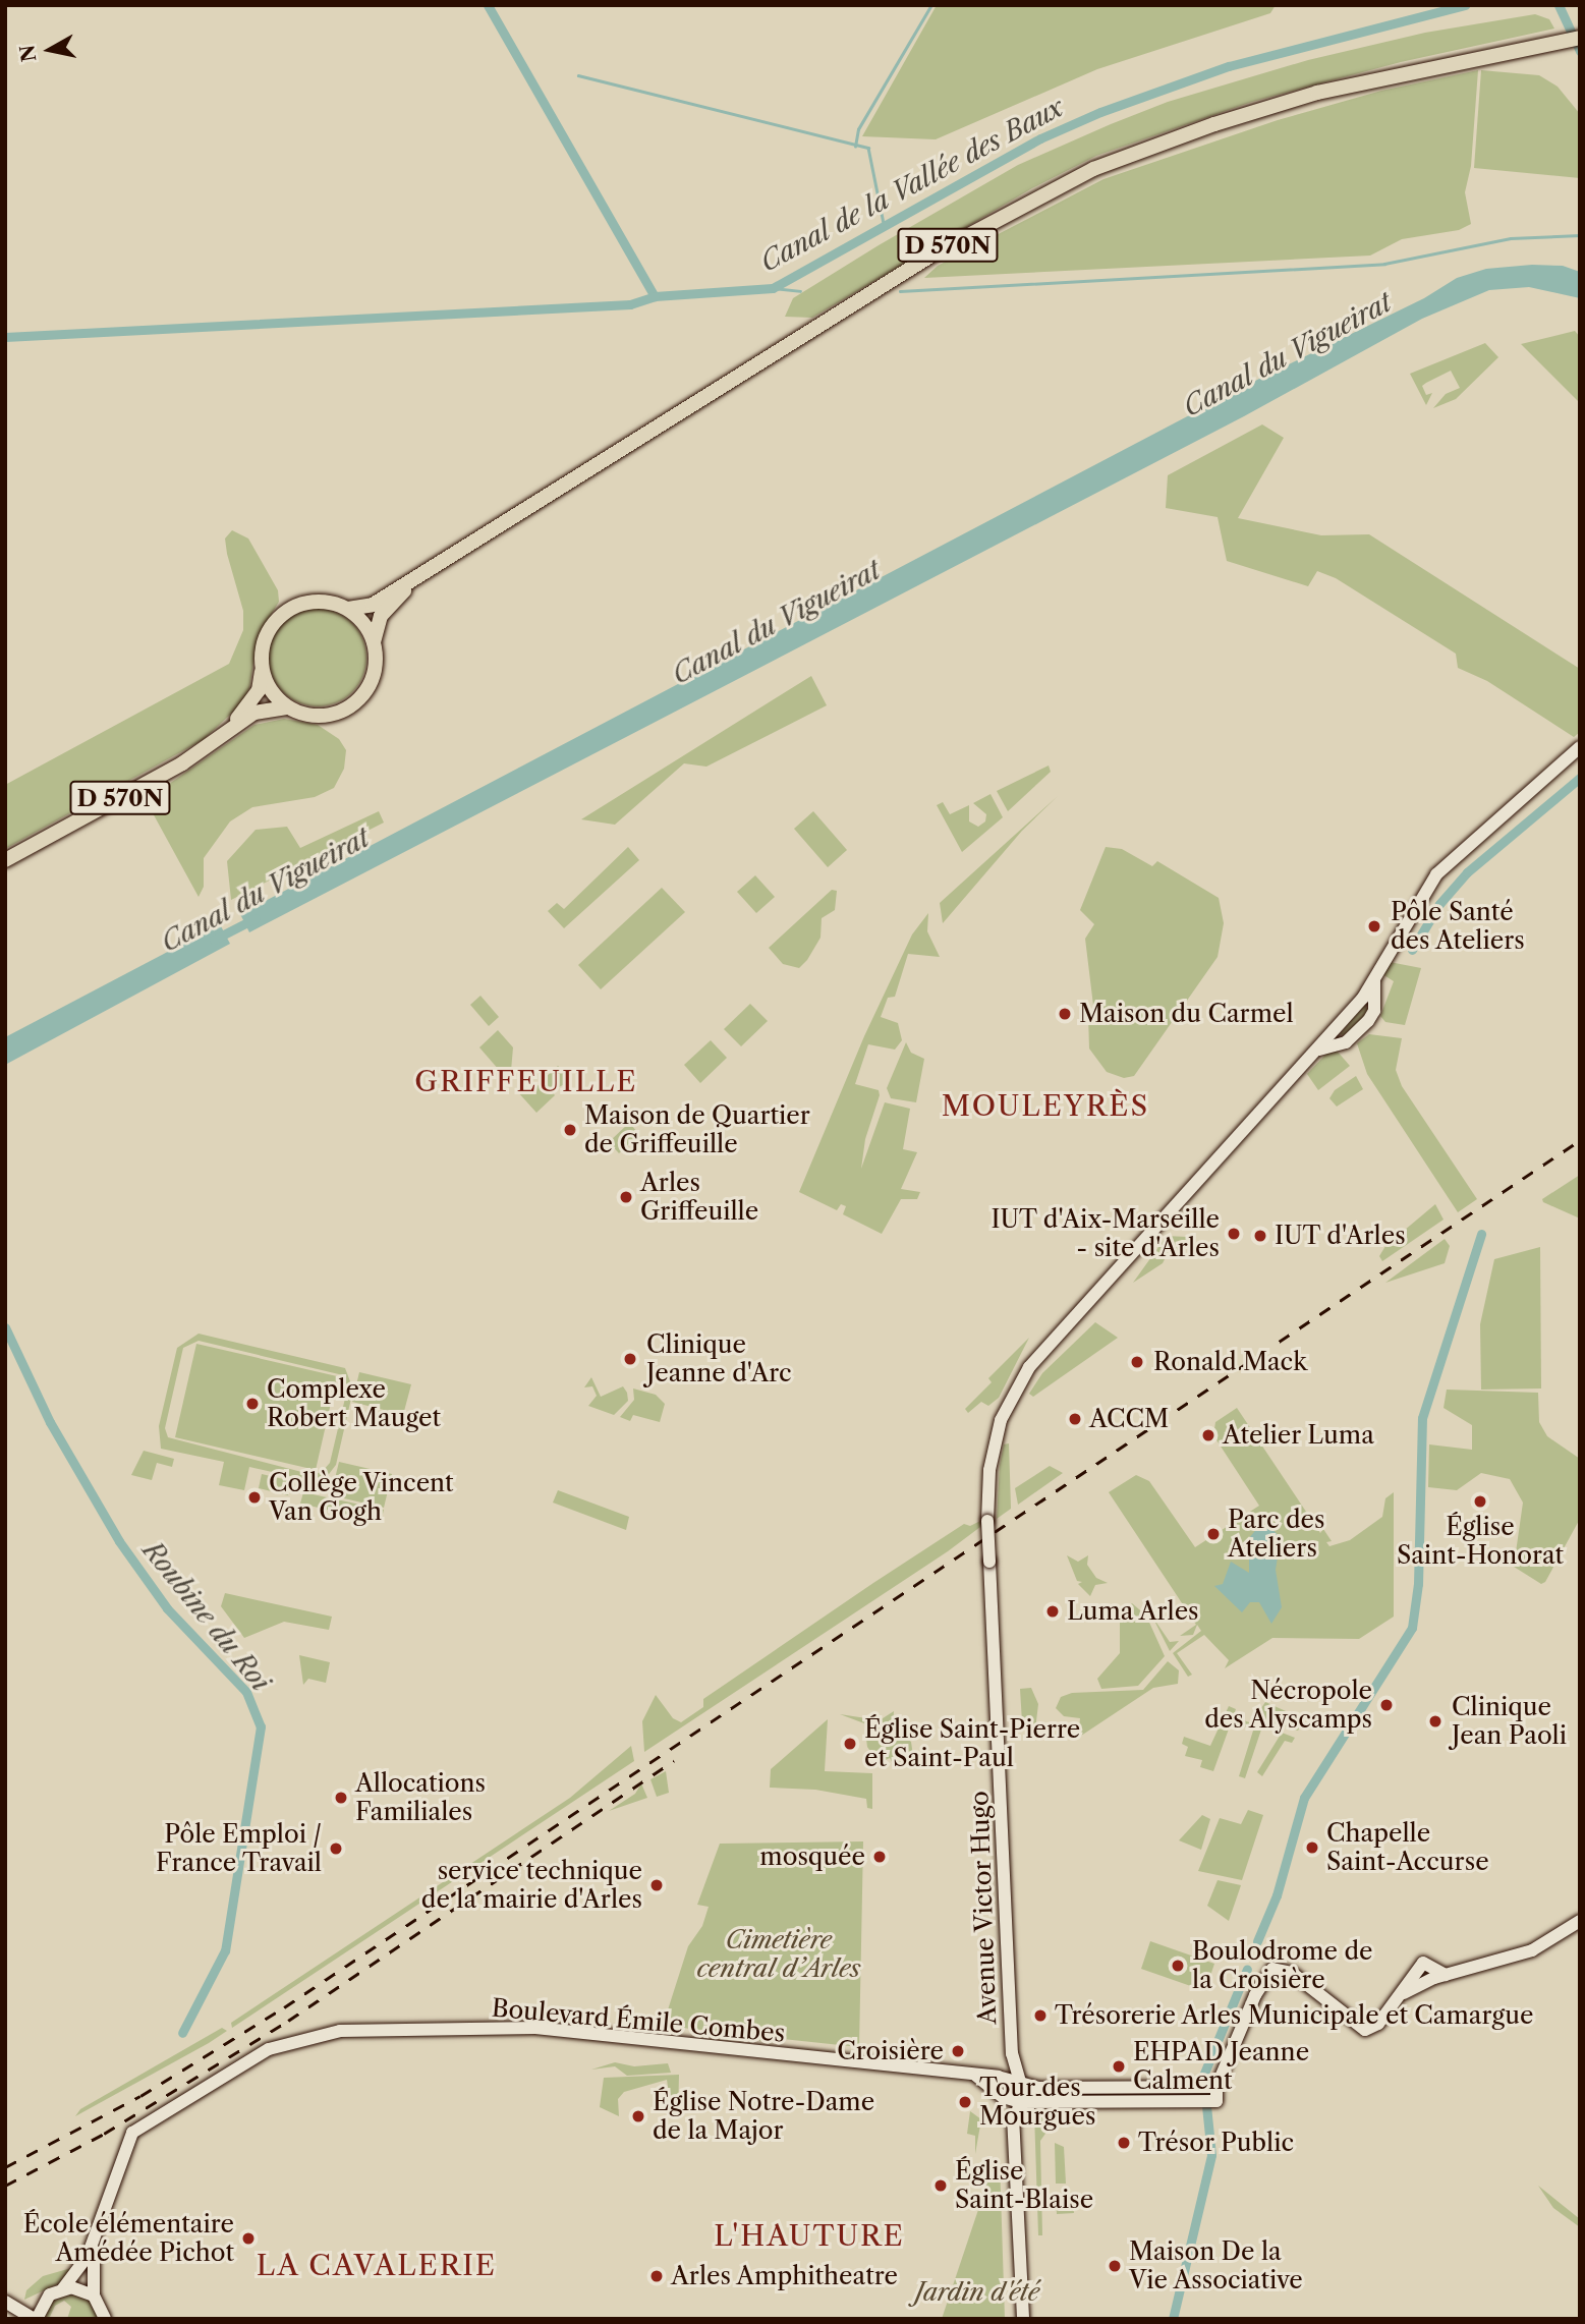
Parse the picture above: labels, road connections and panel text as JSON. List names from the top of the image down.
{
  "streets": {
    "main road": ["D 570N", "Avenue Victor Hugo", "Boulevard Émile Combes"]
  },
  "crossings": [
    ["Avenue Victor Hugo", "Boulevard Émile Combes"]
  ],
  "districts": [
    "GRIFFEUILLE",
    "MOULEYRÈS",
    "L'HAUTURE",
    "LA CAVALERIE"
  ],
  "water": ["Canal de la Vallée des Baux", "Canal du Vigueirat", "Roubine du Roi"],
  "parks": ["Cimetière central d’Arles", "Jardin d'été"],
  "places": [
    "Pôle Santé des Ateliers",
    "Maison du Carmel",
    "Maison de Quartier de Griffeuille",
    "Arles Griffeuille",
    "IUT d'Aix-Marseille - site d'Arles",
    "IUT d'Arles",
    "Clinique Jeanne d'Arc",
    "Ronald Mack",
    "Complexe Robert Mauget",
    "ACCM",
    "Atelier Luma",
    "Collège Vincent Van Gogh",
    "Église Saint-Honorat",
    "Parc des Ateliers",
    "Luma Arles",
    "Nécropole des Alyscamps",
    "Clinique Jean Paoli",
    "Église Saint-Pierre et Saint-Paul",
    "Allocations Familiales",
    "Chapelle Saint-Accurse",
    "Pôle Emploi / France Travail",
    "mosquée",
    "service technique de la mairie d'Arles",
    "Boulodrome de la Croisière",
    "Trésorerie Arles Municipale et Camargue",
    "Croisière",
    "EHPAD Jeanne Calment",
    "Tour des Mourgues",
    "Église Notre-Dame de la Major",
    "Trésor Public",
    "Église Saint-Blaise",
    "École élémentaire Amédée Pichot",
    "Maison De la Vie Associative",
    "Arles Amphitheatre"
  ],
  "north": "left"
}
